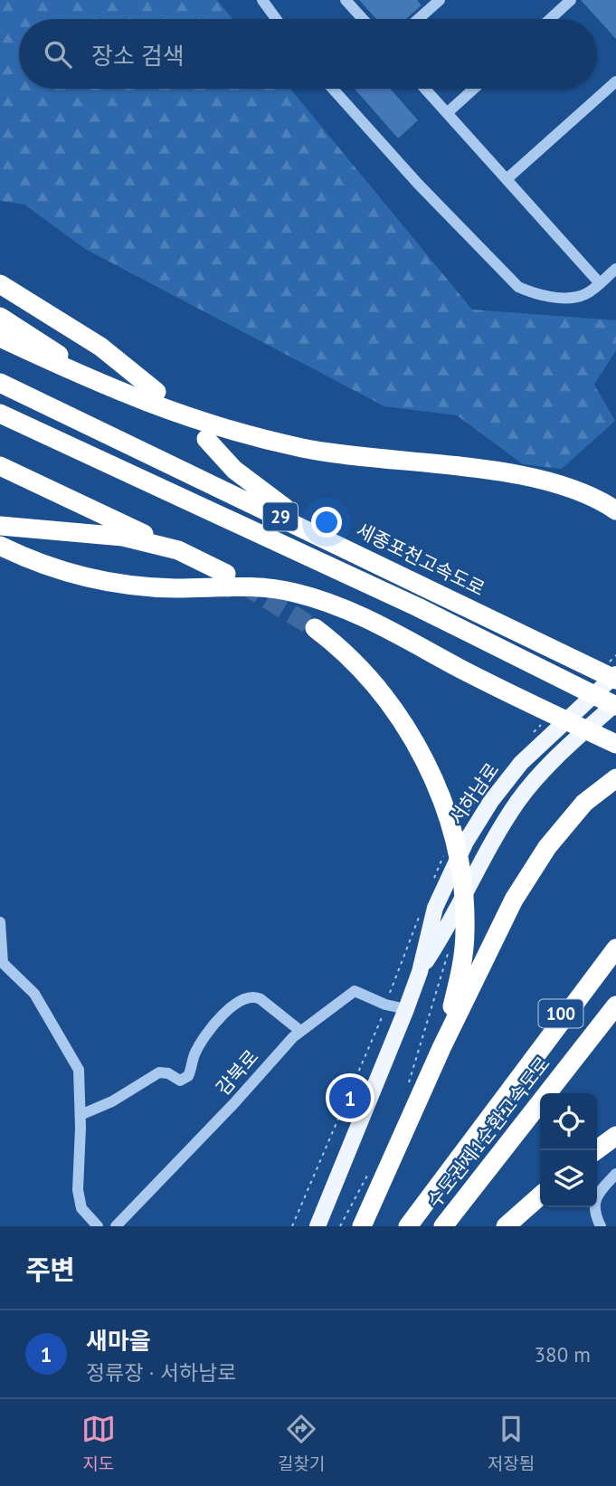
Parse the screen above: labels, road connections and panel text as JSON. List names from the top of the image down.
{
  "streets": {
    "highway": [
      "29",
      "세종포천고속도로",
      "100",
      "수도권제1순환고속도로"
    ],
    "main road": ["서하남로"],
    "street": ["감북로"]
  },
  "crossings": [
    ["29", "서하남로"],
    ["서하남로", "감북로"]
  ],
  "page": {
    "search": "장소 검색",
    "pins": "1",
    "heading": "주변",
    "list": [
      {
        "mark": "1",
        "name": "새마을",
        "note": "정류장 · 서하남로",
        "value": "380 m"
      }
    ],
    "nav": ["지도", "길찾기", "저장됨"]
  }
}
